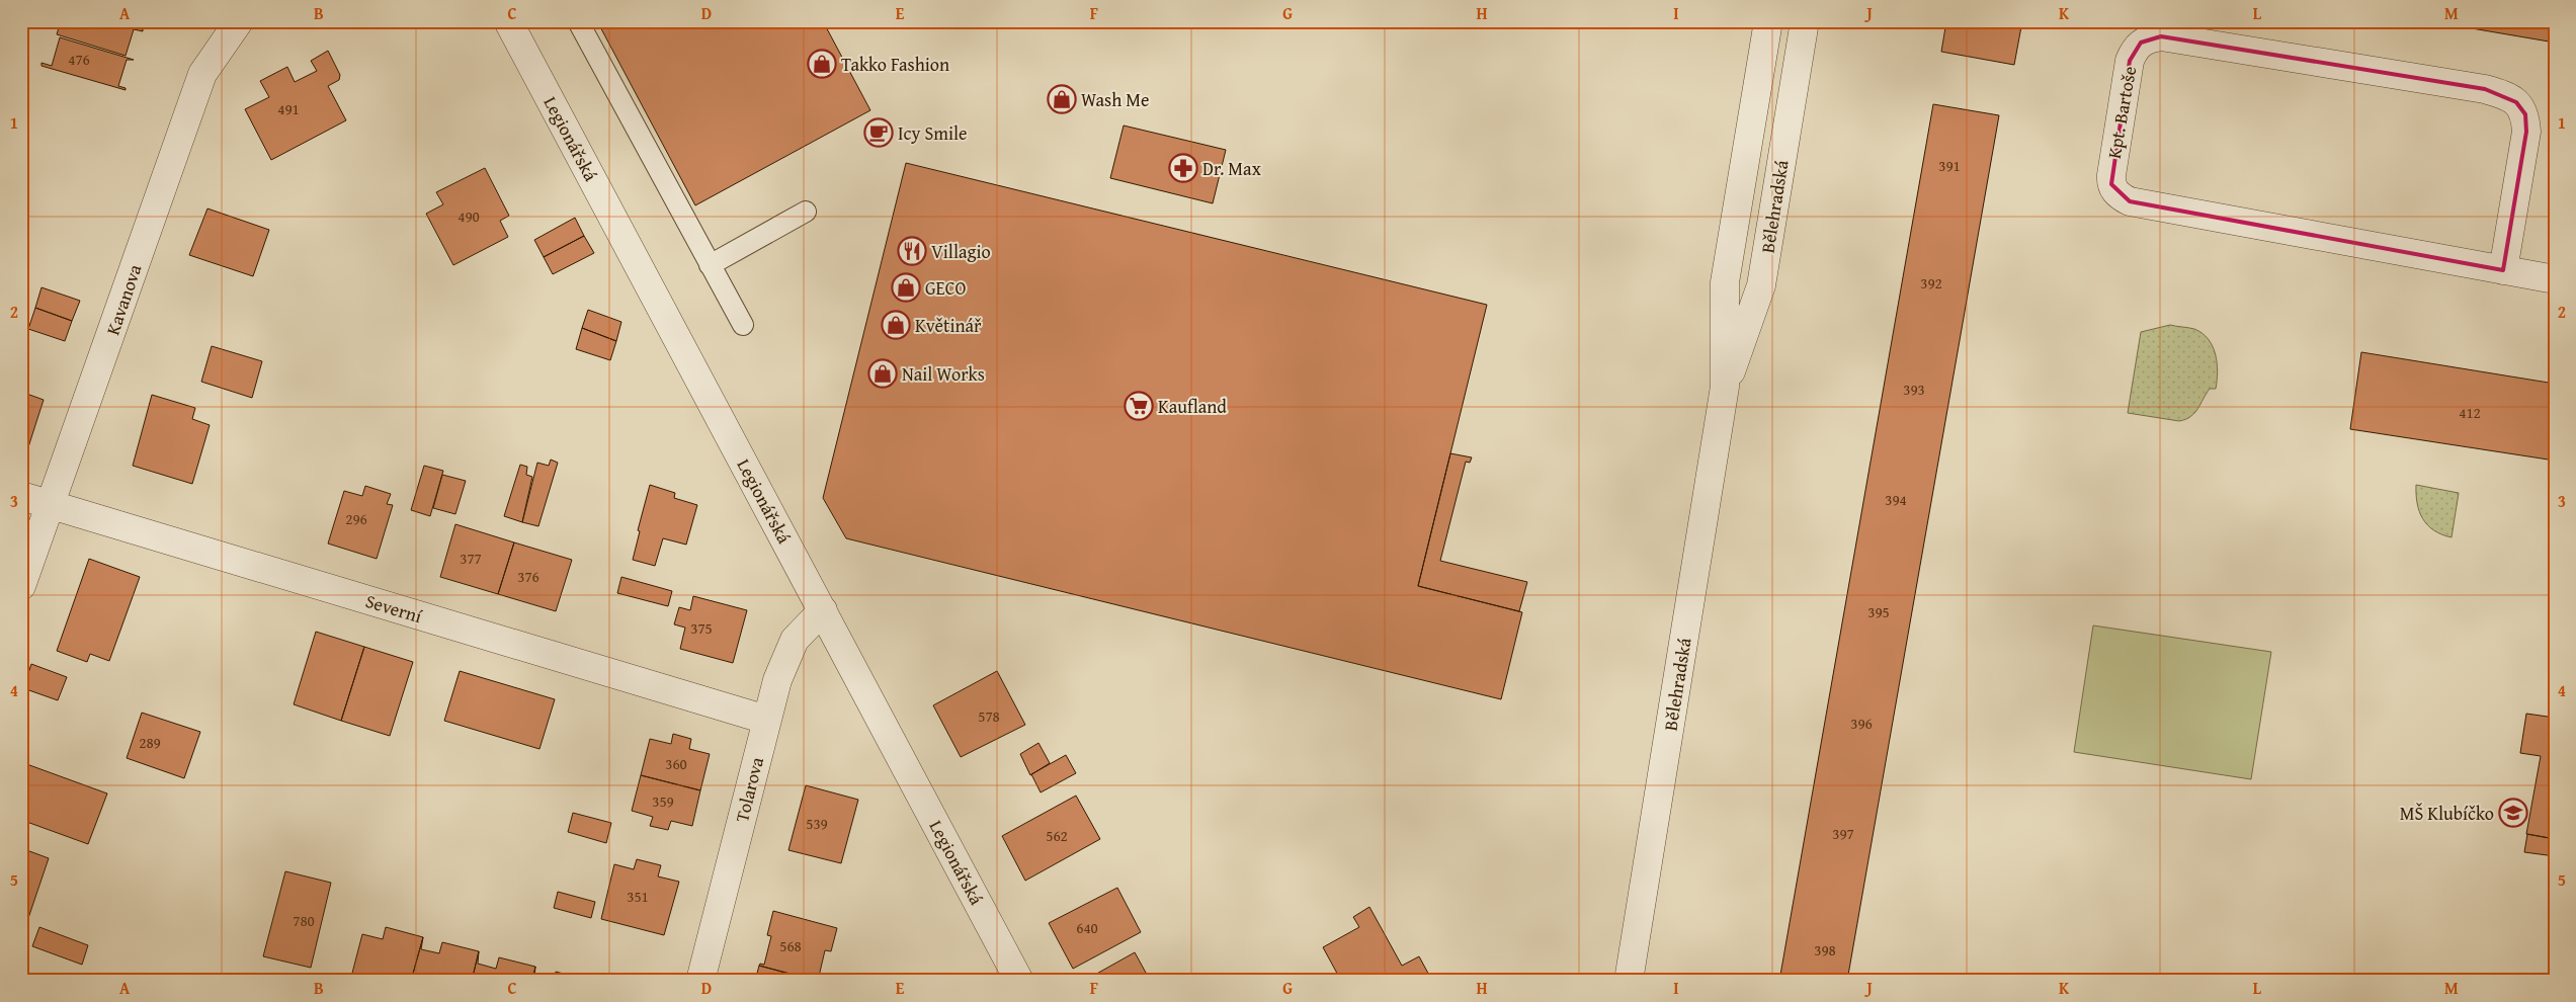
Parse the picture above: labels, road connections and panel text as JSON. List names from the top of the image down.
{
  "streets": {
    "street": [
      "Kpt. Bartoše",
      "Legionářská",
      "Bělehradská",
      "Kavanova",
      "Severní",
      "Tolarova"
    ]
  },
  "crossings": [
    ["Legionářská", "Tolarova"],
    ["Kavanova", "Severní"],
    ["Severní", "Tolarova"]
  ],
  "places": {
    "shop": [
      "Takko Fashion",
      "Wash Me",
      "GECO",
      "Květinář",
      "Nail Works"
    ],
    "cafe": ["Icy Smile"],
    "pharmacy": ["Dr. Max"],
    "restaurant": ["Villagio"],
    "supermarket": ["Kaufland"],
    "school or university": ["MŠ Klubíčko"]
  },
  "house_numbers": [
    "476",
    "491",
    "391",
    "490",
    "392",
    "393",
    "412",
    "394",
    "296",
    "377",
    "376",
    "395",
    "375",
    "578",
    "396",
    "289",
    "360",
    "359",
    "539",
    "397",
    "562",
    "351",
    "780",
    "640",
    "568",
    "398"
  ],
  "grid": {
    "columns": [
      "A",
      "B",
      "C",
      "D",
      "E",
      "F",
      "G",
      "H",
      "I",
      "J",
      "K",
      "L",
      "M"
    ],
    "rows": [
      "1",
      "2",
      "3",
      "4",
      "5"
    ]
  }
}
